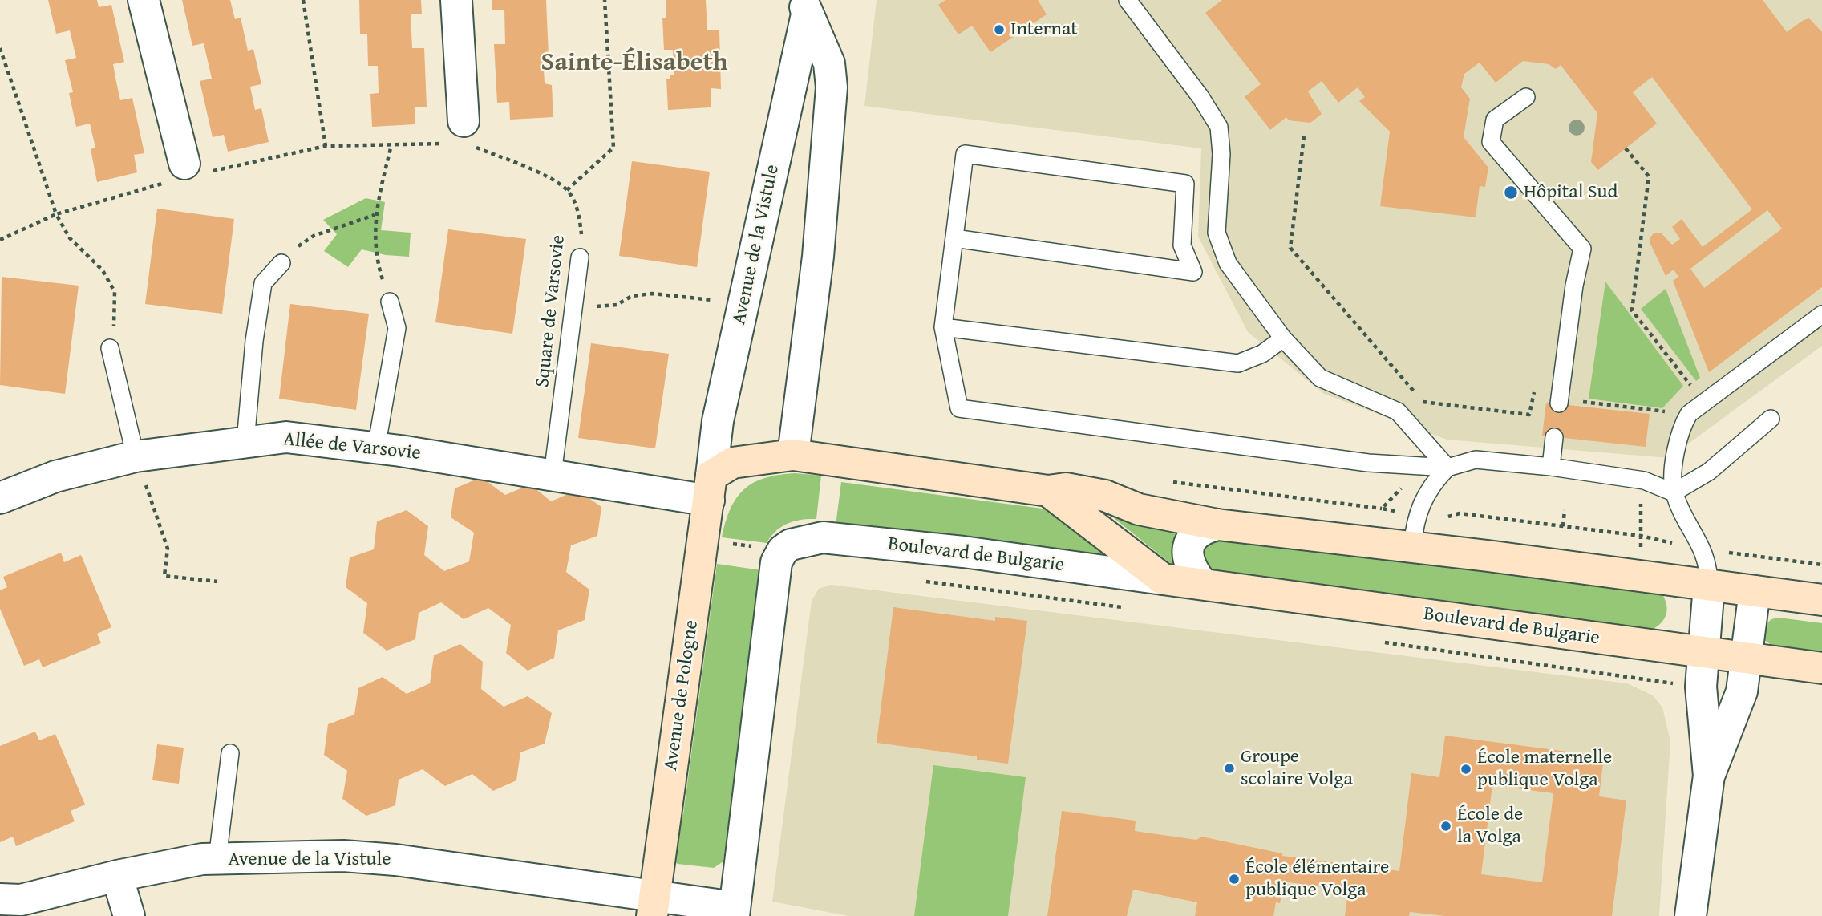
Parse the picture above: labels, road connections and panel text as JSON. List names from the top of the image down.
{
  "streets": {
    "street": [
      "Avenue de la Vistule",
      "Allée de Varsovie",
      "Boulevard de Bulgarie",
      "Avenue de Pologne"
    ],
    "lane": ["Square de Varsovie"]
  },
  "crossings": [
    ["Avenue de la Vistule", "Allée de Varsovie"],
    ["Avenue de la Vistule", "Avenue de Pologne"],
    ["Square de Varsovie", "Allée de Varsovie"],
    ["Allée de Varsovie", "Avenue de Pologne"]
  ],
  "districts": ["Sainte-Élisabeth"],
  "places": [
    "Internat",
    "Hôpital Sud",
    "Groupe scolaire Volga",
    "École maternelle publique Volga",
    "École de la Volga",
    "École élémentaire publique Volga"
  ]
}
